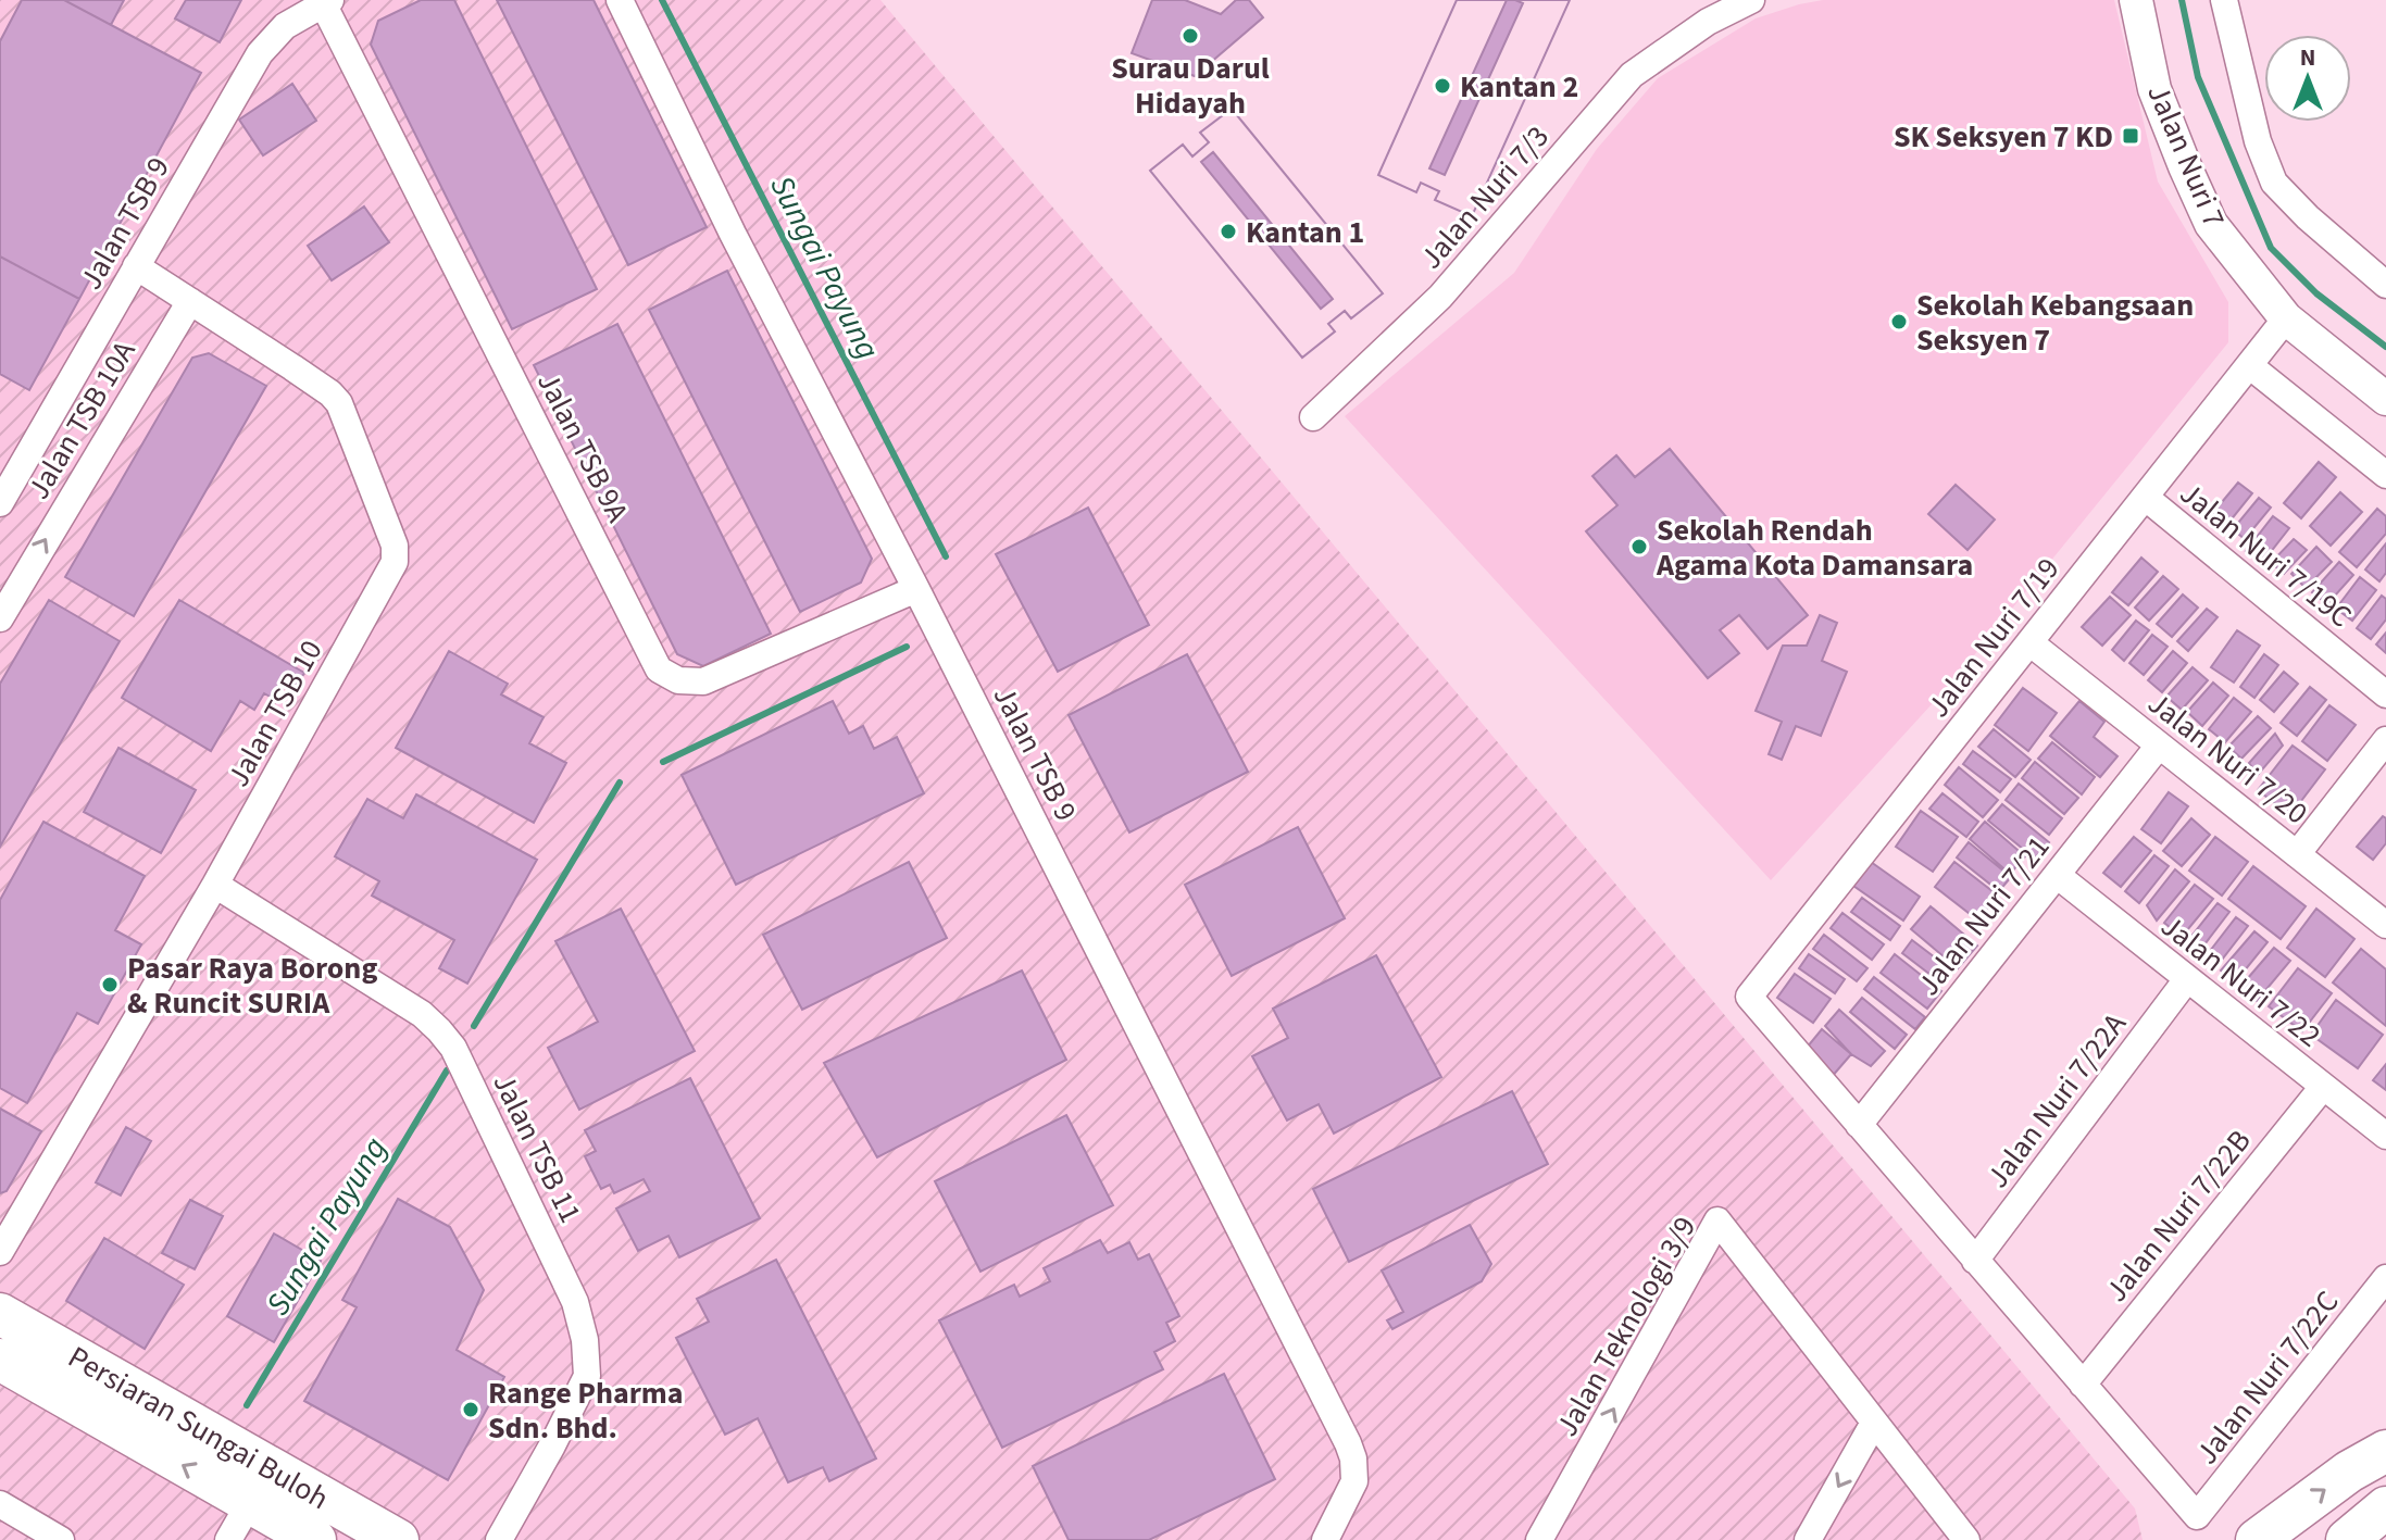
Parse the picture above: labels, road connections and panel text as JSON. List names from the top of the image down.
{
  "streets": {
    "main road": ["Persiaran Sungai Buloh"],
    "street": [
      "Jalan Nuri 7",
      "Jalan Nuri 7/3",
      "Jalan TSB 9",
      "Jalan TSB 10A",
      "Jalan TSB 9A",
      "Jalan Nuri 7/19C",
      "Jalan Nuri 7/19",
      "Jalan TSB 10",
      "Jalan Nuri 7/20",
      "Jalan Nuri 7/21",
      "Jalan Nuri 7/22",
      "Jalan Nuri 7/22A",
      "Jalan TSB 11",
      "Jalan Nuri 7/22B",
      "Jalan Teknologi 3/9",
      "Jalan Nuri 7/22C"
    ]
  },
  "crossings": [
    ["Jalan Nuri 7", "Jalan Nuri 7/19"],
    ["Jalan TSB 9", "Jalan TSB 9A"],
    ["Jalan TSB 9", "Jalan TSB 10"],
    ["Jalan TSB 10A", "Jalan TSB 10"],
    ["Jalan Nuri 7/19C", "Jalan Nuri 7/19"],
    ["Jalan Nuri 7/19", "Jalan Nuri 7/20"],
    ["Jalan Nuri 7/19", "Jalan Nuri 7/21"],
    ["Jalan TSB 10", "Jalan TSB 11"],
    ["Jalan Nuri 7/20", "Jalan Nuri 7/21"],
    ["Jalan Nuri 7/21", "Jalan Nuri 7/22"],
    ["Jalan Nuri 7/22", "Jalan Nuri 7/22A"],
    ["Jalan Nuri 7/22", "Jalan Nuri 7/22B"],
    ["Jalan Nuri 7/22B", "Jalan Nuri 7/22C"]
  ],
  "one_way": ["Jalan TSB 10A"],
  "water": ["Sungai Payung"],
  "places": {
    "other": [
      "Surau Darul Hidayah",
      "Kantan 2",
      "Kantan 1",
      "Sekolah Kebangsaan Seksyen 7",
      "Sekolah Rendah Agama Kota Damansara",
      "Pasar Raya Borong & Runcit SURIA",
      "Range Pharma Sdn. Bhd."
    ],
    "transit": ["SK Seksyen 7 KD"]
  },
  "north": "top"
}
